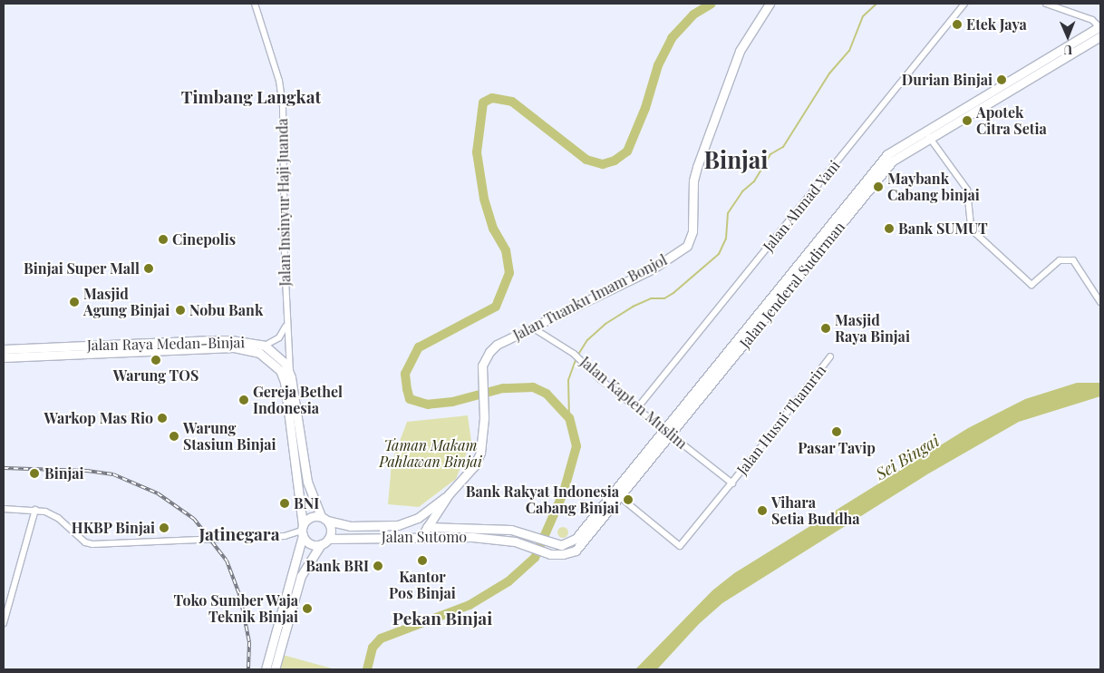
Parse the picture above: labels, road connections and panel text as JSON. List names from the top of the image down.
{
  "streets": {
    "main road": [
      "Jalan Jenderal Sudirman",
      "Jalan Tuanku Imam Bonjol",
      "Jalan Raya Medan-Binjai",
      "Jalan Sutomo"
    ],
    "street": [
      "Jalan Insinyur Haji Juanda",
      "Jalan Ahmad Yani",
      "Jalan Kapten Muslim",
      "Jalan Husni Thamrin"
    ]
  },
  "crossings": [
    ["Jalan Insinyur Haji Juanda", "Jalan Raya Medan-Binjai"],
    ["Jalan Ahmad Yani", "Jalan Kapten Muslim"],
    ["Jalan Jenderal Sudirman", "Jalan Kapten Muslim"],
    ["Jalan Jenderal Sudirman", "Jalan Husni Thamrin"],
    ["Jalan Jenderal Sudirman", "Jalan Sutomo"],
    ["Jalan Tuanku Imam Bonjol", "Jalan Kapten Muslim"],
    ["Jalan Tuanku Imam Bonjol", "Jalan Sutomo"],
    ["Jalan Raya Medan-Binjai", "Jalan Sutomo"],
    ["Jalan Kapten Muslim", "Jalan Husni Thamrin"]
  ],
  "districts": [
    "Timbang Langkat",
    "Binjai",
    "Jatinegara",
    "Pekan Binjai"
  ],
  "water": ["Sei Bingai"],
  "parks": ["Taman Makam Pahlawan Binjai"],
  "places": [
    "Etek Jaya",
    "Durian Binjai",
    "Apotek Citra Setia",
    "Maybank Cabang binjai",
    "Bank SUMUT",
    "Cinepolis",
    "Binjai Super Mall",
    "Masjid Agung Binjai",
    "Nobu Bank",
    "Masjid Raya Binjai",
    "Warung TOS",
    "Gereja Bethel Indonesia",
    "Warkop Mas Rio",
    "Pasar Tavip",
    "Warung Stasiun Binjai",
    "Binjai",
    "Bank Rakyat Indonesia Cabang Binjai",
    "BNI",
    "Vihara Setia Buddha",
    "HKBP Binjai",
    "Kantor Pos Binjai",
    "Bank BRI",
    "Toko Sumber Waja Teknik Binjai"
  ],
  "north": "bottom"
}
